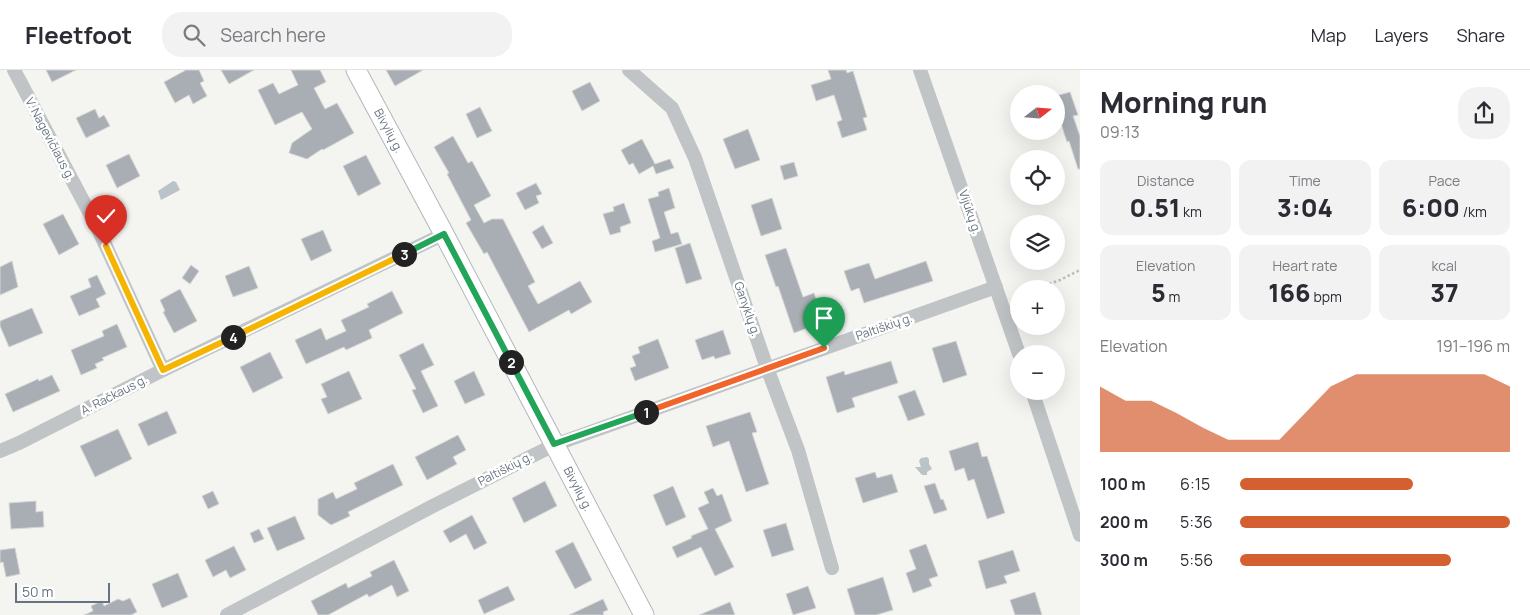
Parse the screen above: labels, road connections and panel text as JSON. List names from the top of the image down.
{
  "streets": {
    "street": [
      "Bivylių g.",
      "V. Nagevičiaus g.",
      "Vijūkų g.",
      "Ganyklų g.",
      "Paltiškių g.",
      "A. Račkaus g."
    ]
  },
  "crossings": [
    ["Bivylių g.", "Paltiškių g."],
    ["Bivylių g.", "A. Račkaus g."],
    ["V. Nagevičiaus g.", "A. Račkaus g."],
    ["Vijūkų g.", "Paltiškių g."],
    ["Ganyklų g.", "Paltiškių g."]
  ],
  "scale_bar": "50 m",
  "north": "right",
  "page": {
    "header": "Fleetfoot",
    "search": "Search here",
    "nav": ["Map", "Layers", "Share"],
    "heading": ["Morning run", "09:13"],
    "map_buttons": ["+", "−"],
    "stats": [
      ["Distance", "0.51 km"],
      ["Time", "3:04"],
      ["Pace", "6:00 /km"],
      ["Elevation", "5 m"],
      ["Heart rate", "166 bpm"],
      ["kcal", "37"]
    ],
    "pins": [
      "3",
      "4",
      "2",
      "1"
    ],
    "chart": ["Elevation", "191–196 m"],
    "list": [
      {
        "name": "100 m",
        "note": "6:15"
      },
      {
        "name": "200 m",
        "note": "5:36"
      },
      {
        "name": "300 m",
        "note": "5:56"
      }
    ],
    "scale": "50 m"
  }
}
